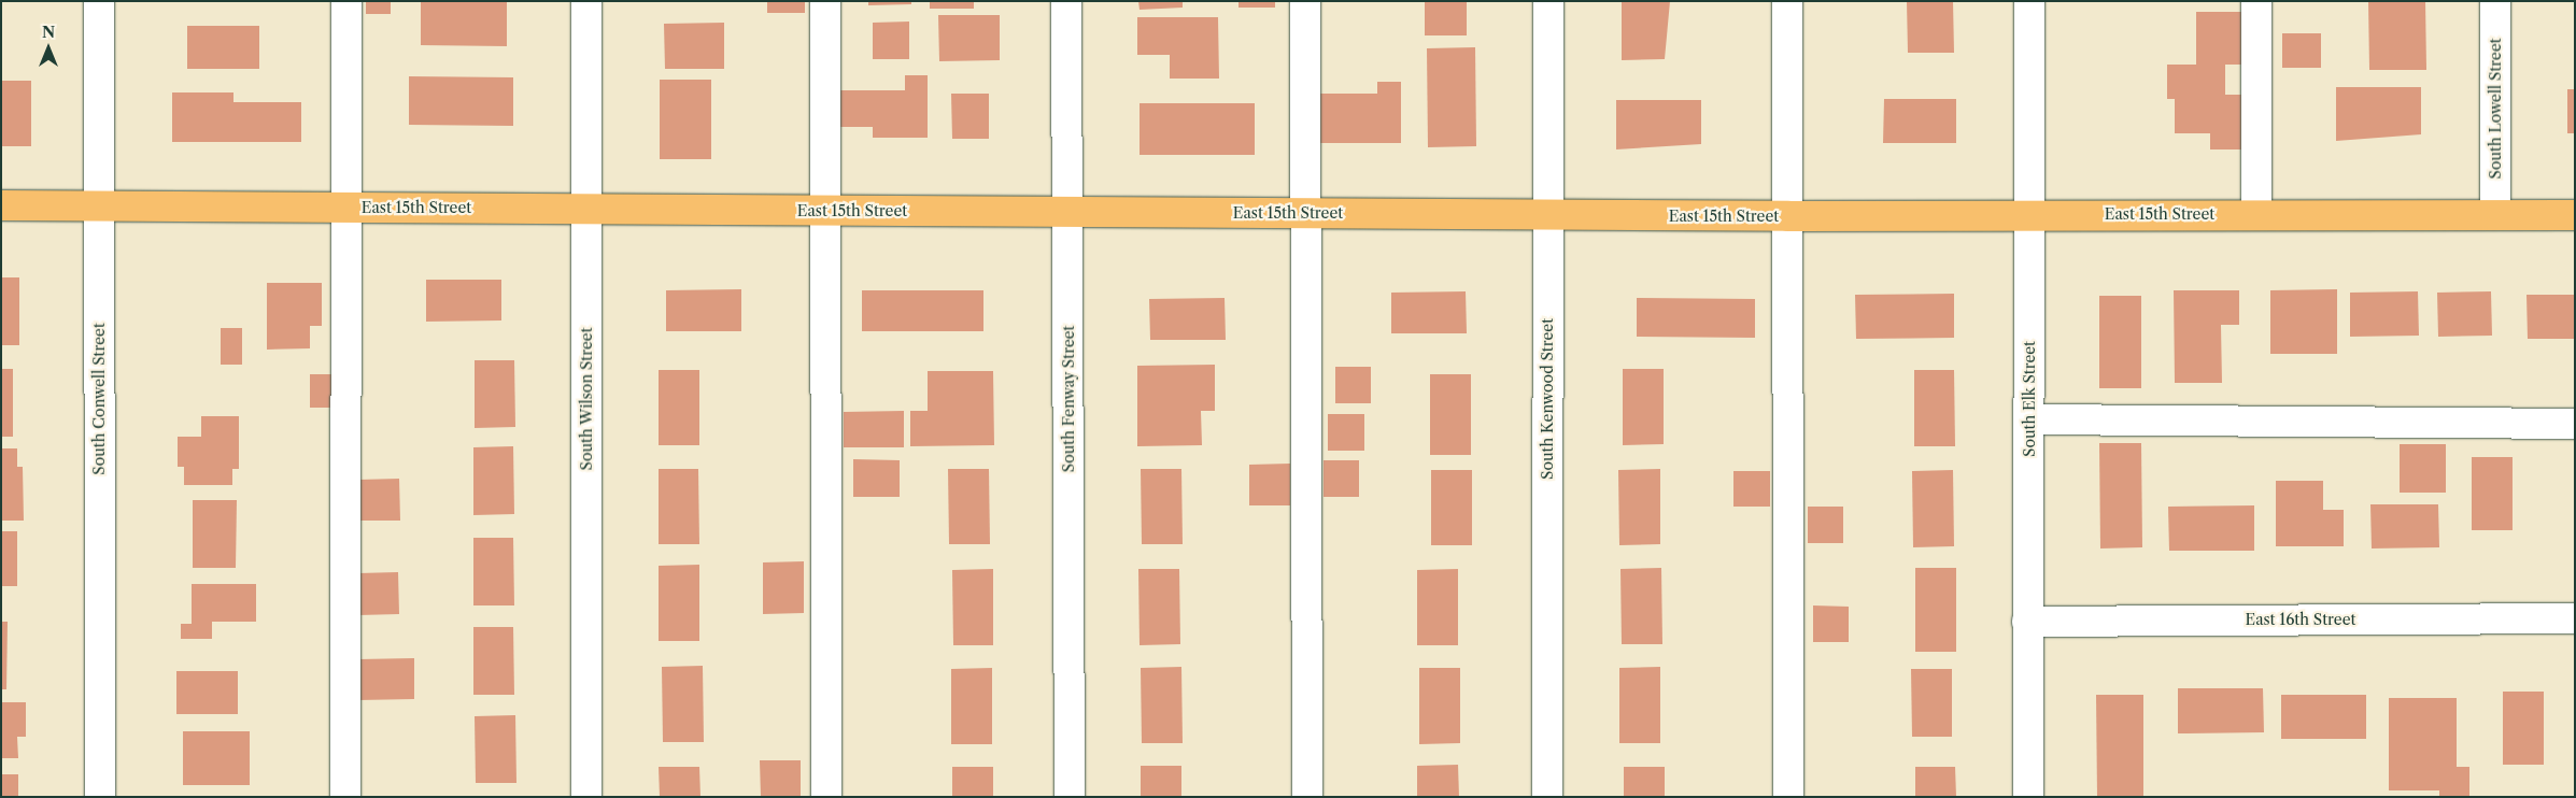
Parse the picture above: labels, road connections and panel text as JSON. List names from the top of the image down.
{
  "streets": {
    "main road": ["East 15th Street"],
    "street": [
      "South Lowell Street",
      "South Conwell Street",
      "South Wilson Street",
      "South Fenway Street",
      "South Kenwood Street",
      "South Elk Street",
      "East 16th Street"
    ]
  },
  "crossings": [
    ["South Lowell Street", "East 15th Street"],
    ["East 15th Street", "South Conwell Street"],
    ["East 15th Street", "South Wilson Street"],
    ["East 15th Street", "South Fenway Street"],
    ["East 15th Street", "South Kenwood Street"],
    ["East 15th Street", "South Elk Street"],
    ["South Elk Street", "East 16th Street"]
  ],
  "north": "top"
}
